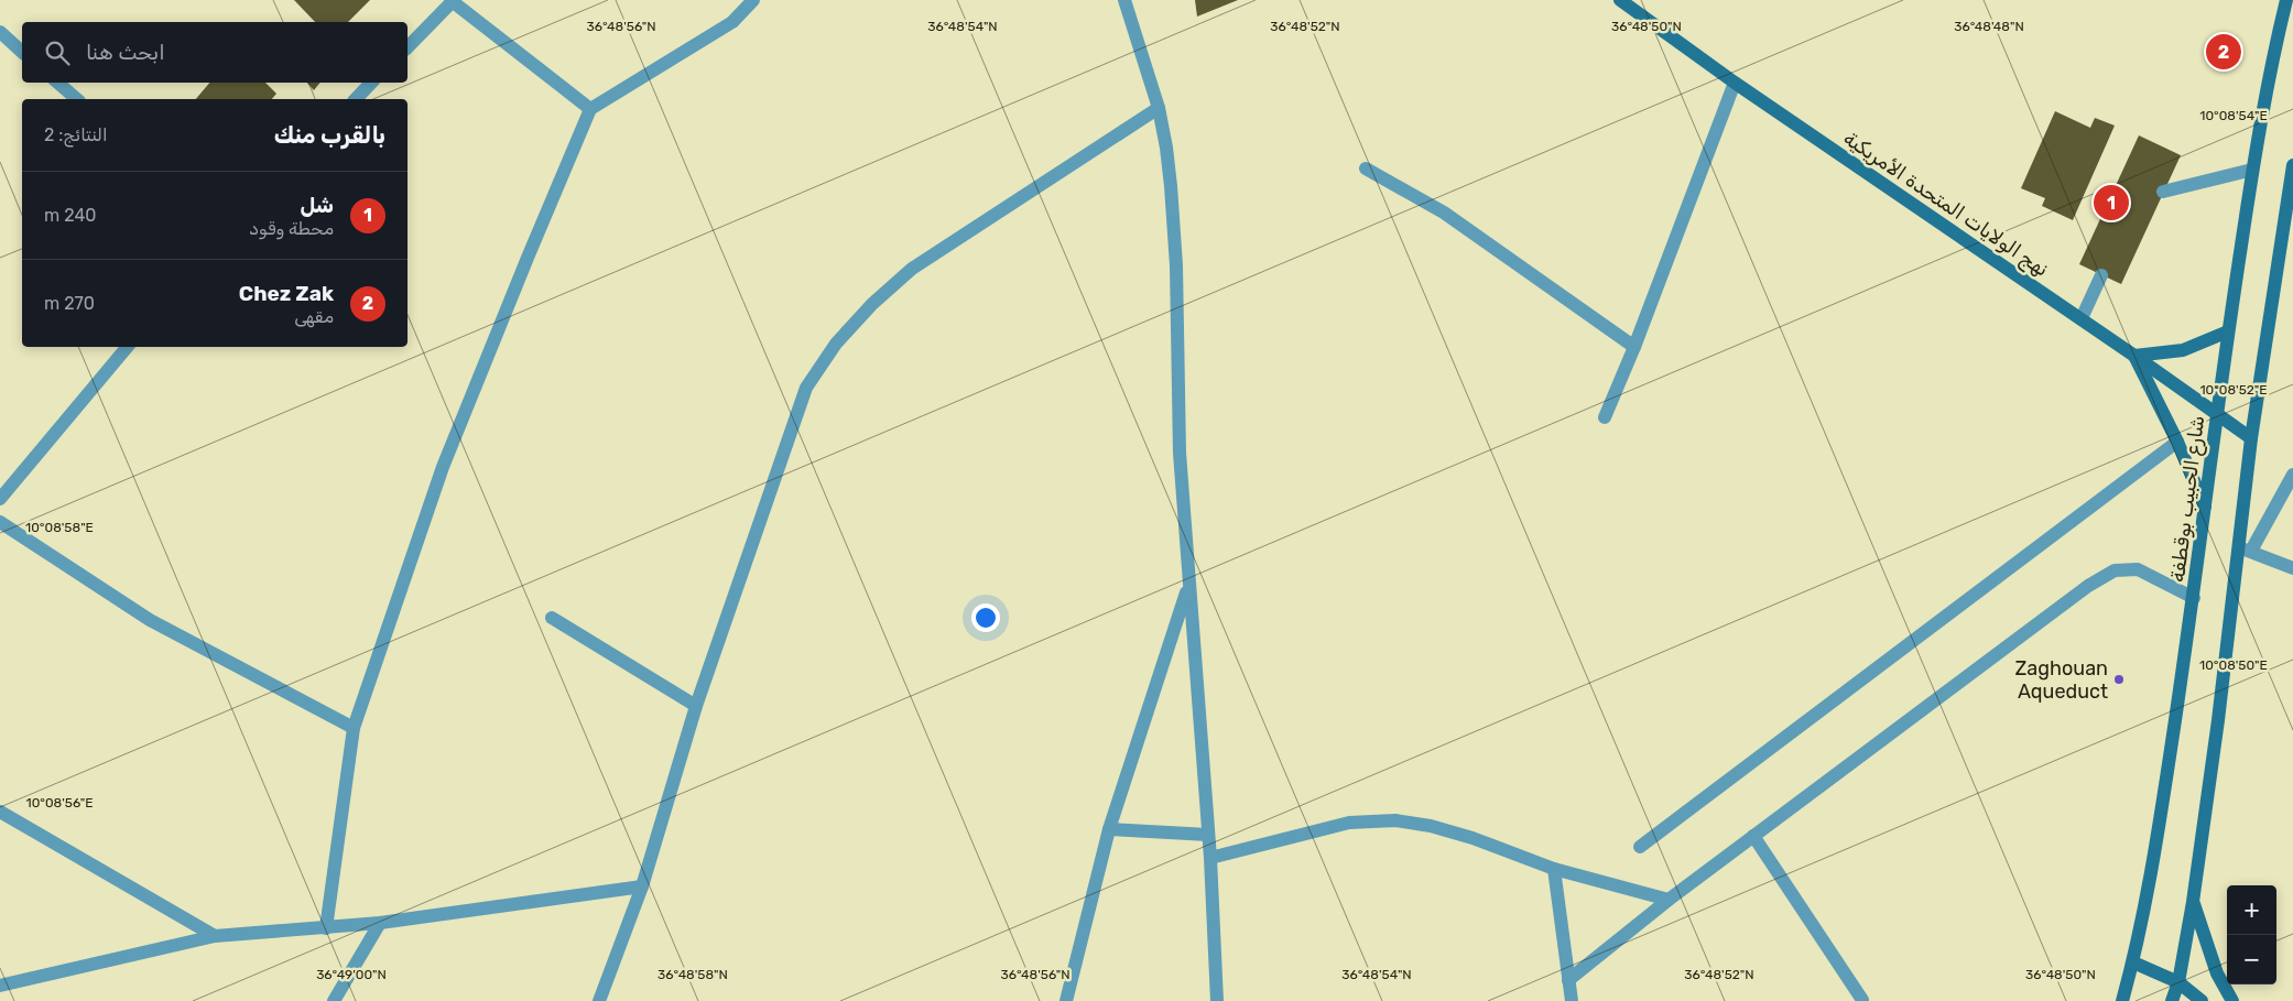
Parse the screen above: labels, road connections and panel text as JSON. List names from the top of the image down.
{
  "streets": {
    "main road": ["نهج الولايات المتحدة الأمريكية", "شارع الحبيب بوقطفة"]
  },
  "crossings": [
    ["نهج الولايات المتحدة الأمريكية", "شارع الحبيب بوقطفة"]
  ],
  "places": ["Zaghouan Aqueduct"],
  "page": {
    "search": "ابحث هنا",
    "pins": ["2", "1"],
    "heading": ["بالقرب منك", "النتائج: 2"],
    "list": [
      {
        "mark": "1",
        "name": "شل",
        "note": "محطة وقود",
        "value": "240 m"
      },
      {
        "mark": "2",
        "name": "Chez Zak",
        "note": "مقهى",
        "value": "270 m"
      }
    ],
    "map_buttons": ["+", "−"]
  },
  "coordinates": [
    "36°48'56\"N",
    "36°48'54\"N",
    "36°48'52\"N",
    "36°48'50\"N",
    "36°48'48\"N",
    "10°08'54\"E",
    "10°08'52\"E",
    "10°08'58\"E",
    "10°08'50\"E",
    "10°08'56\"E",
    "36°49'00\"N",
    "36°48'58\"N"
  ]
}
